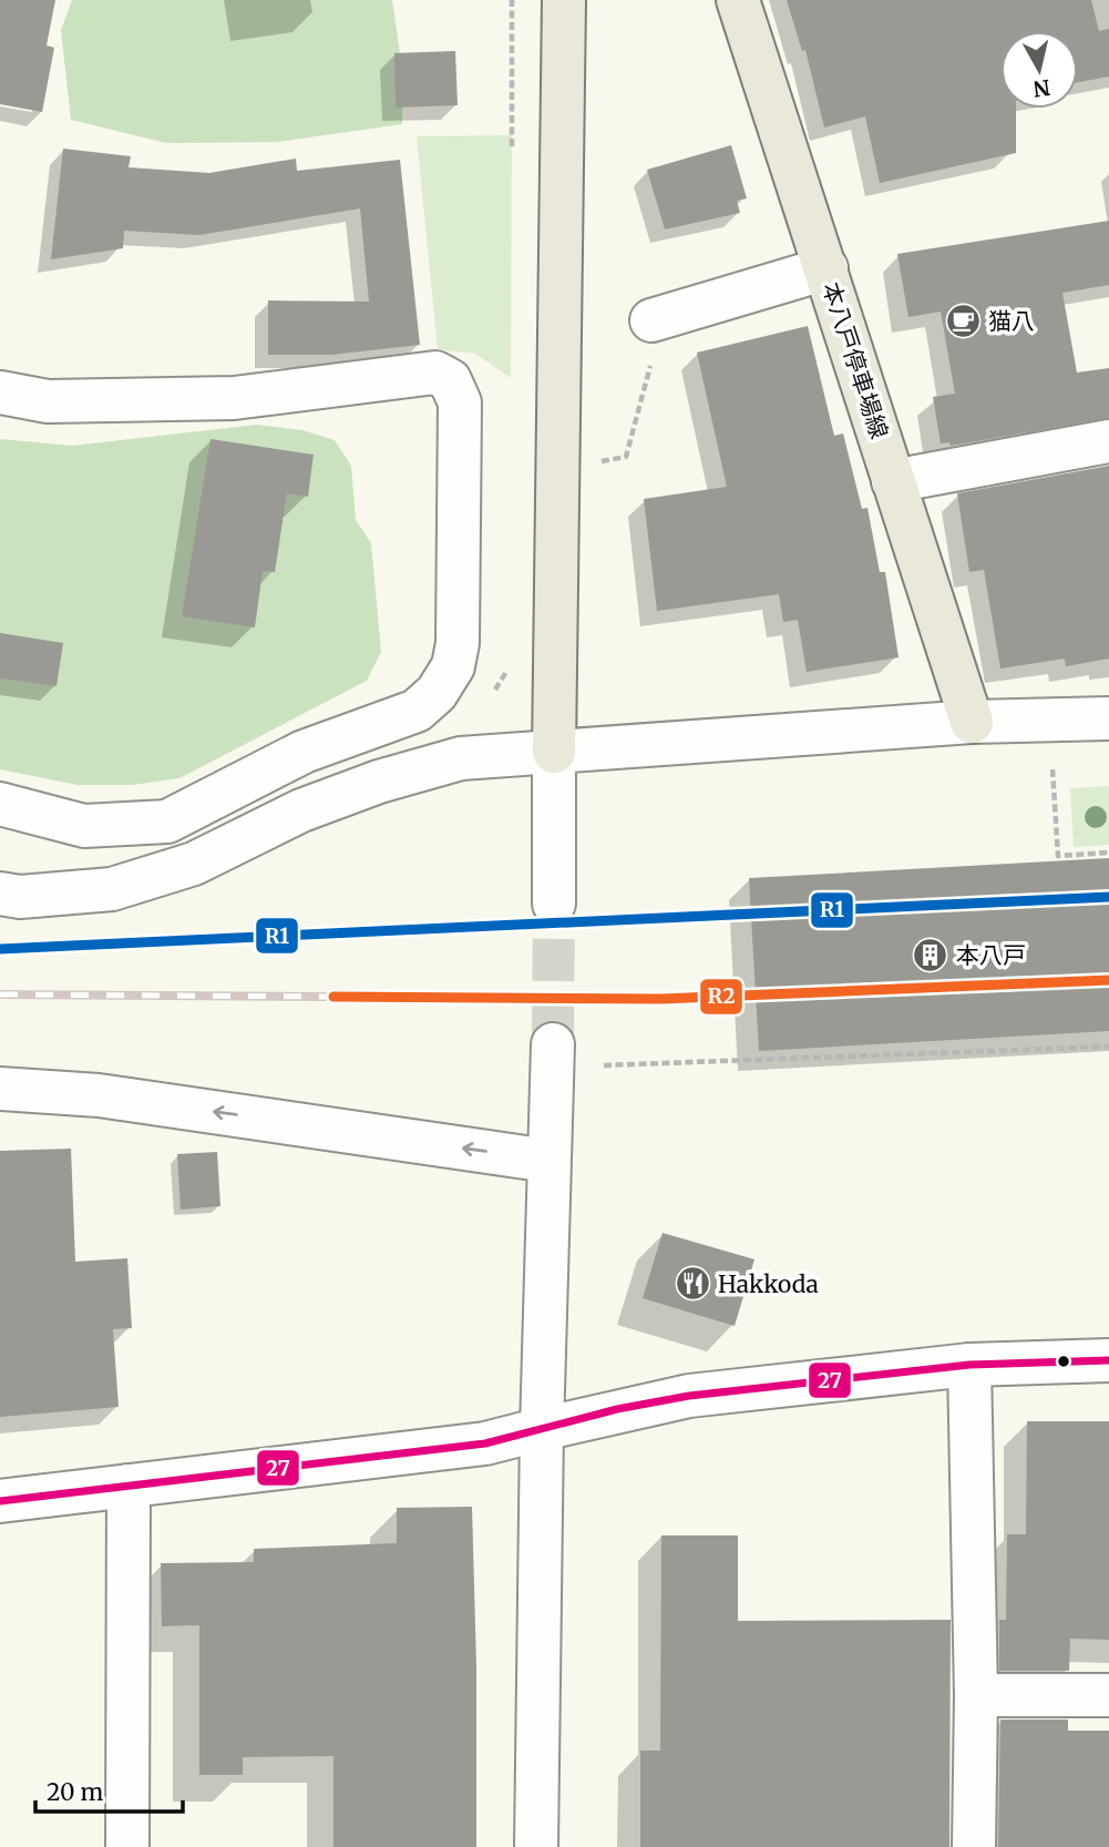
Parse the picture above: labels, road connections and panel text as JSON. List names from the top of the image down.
{
  "streets": {
    "main road": ["本八戸停車場線"]
  },
  "places": {
    "cafe": ["猫八"],
    "building": ["本八戸"],
    "restaurant": ["Hakkoda"]
  },
  "lines": ["transit line R1", "transit line R2", "transit line 27"],
  "scale_bar": "20 m",
  "north": "bottom"
}
